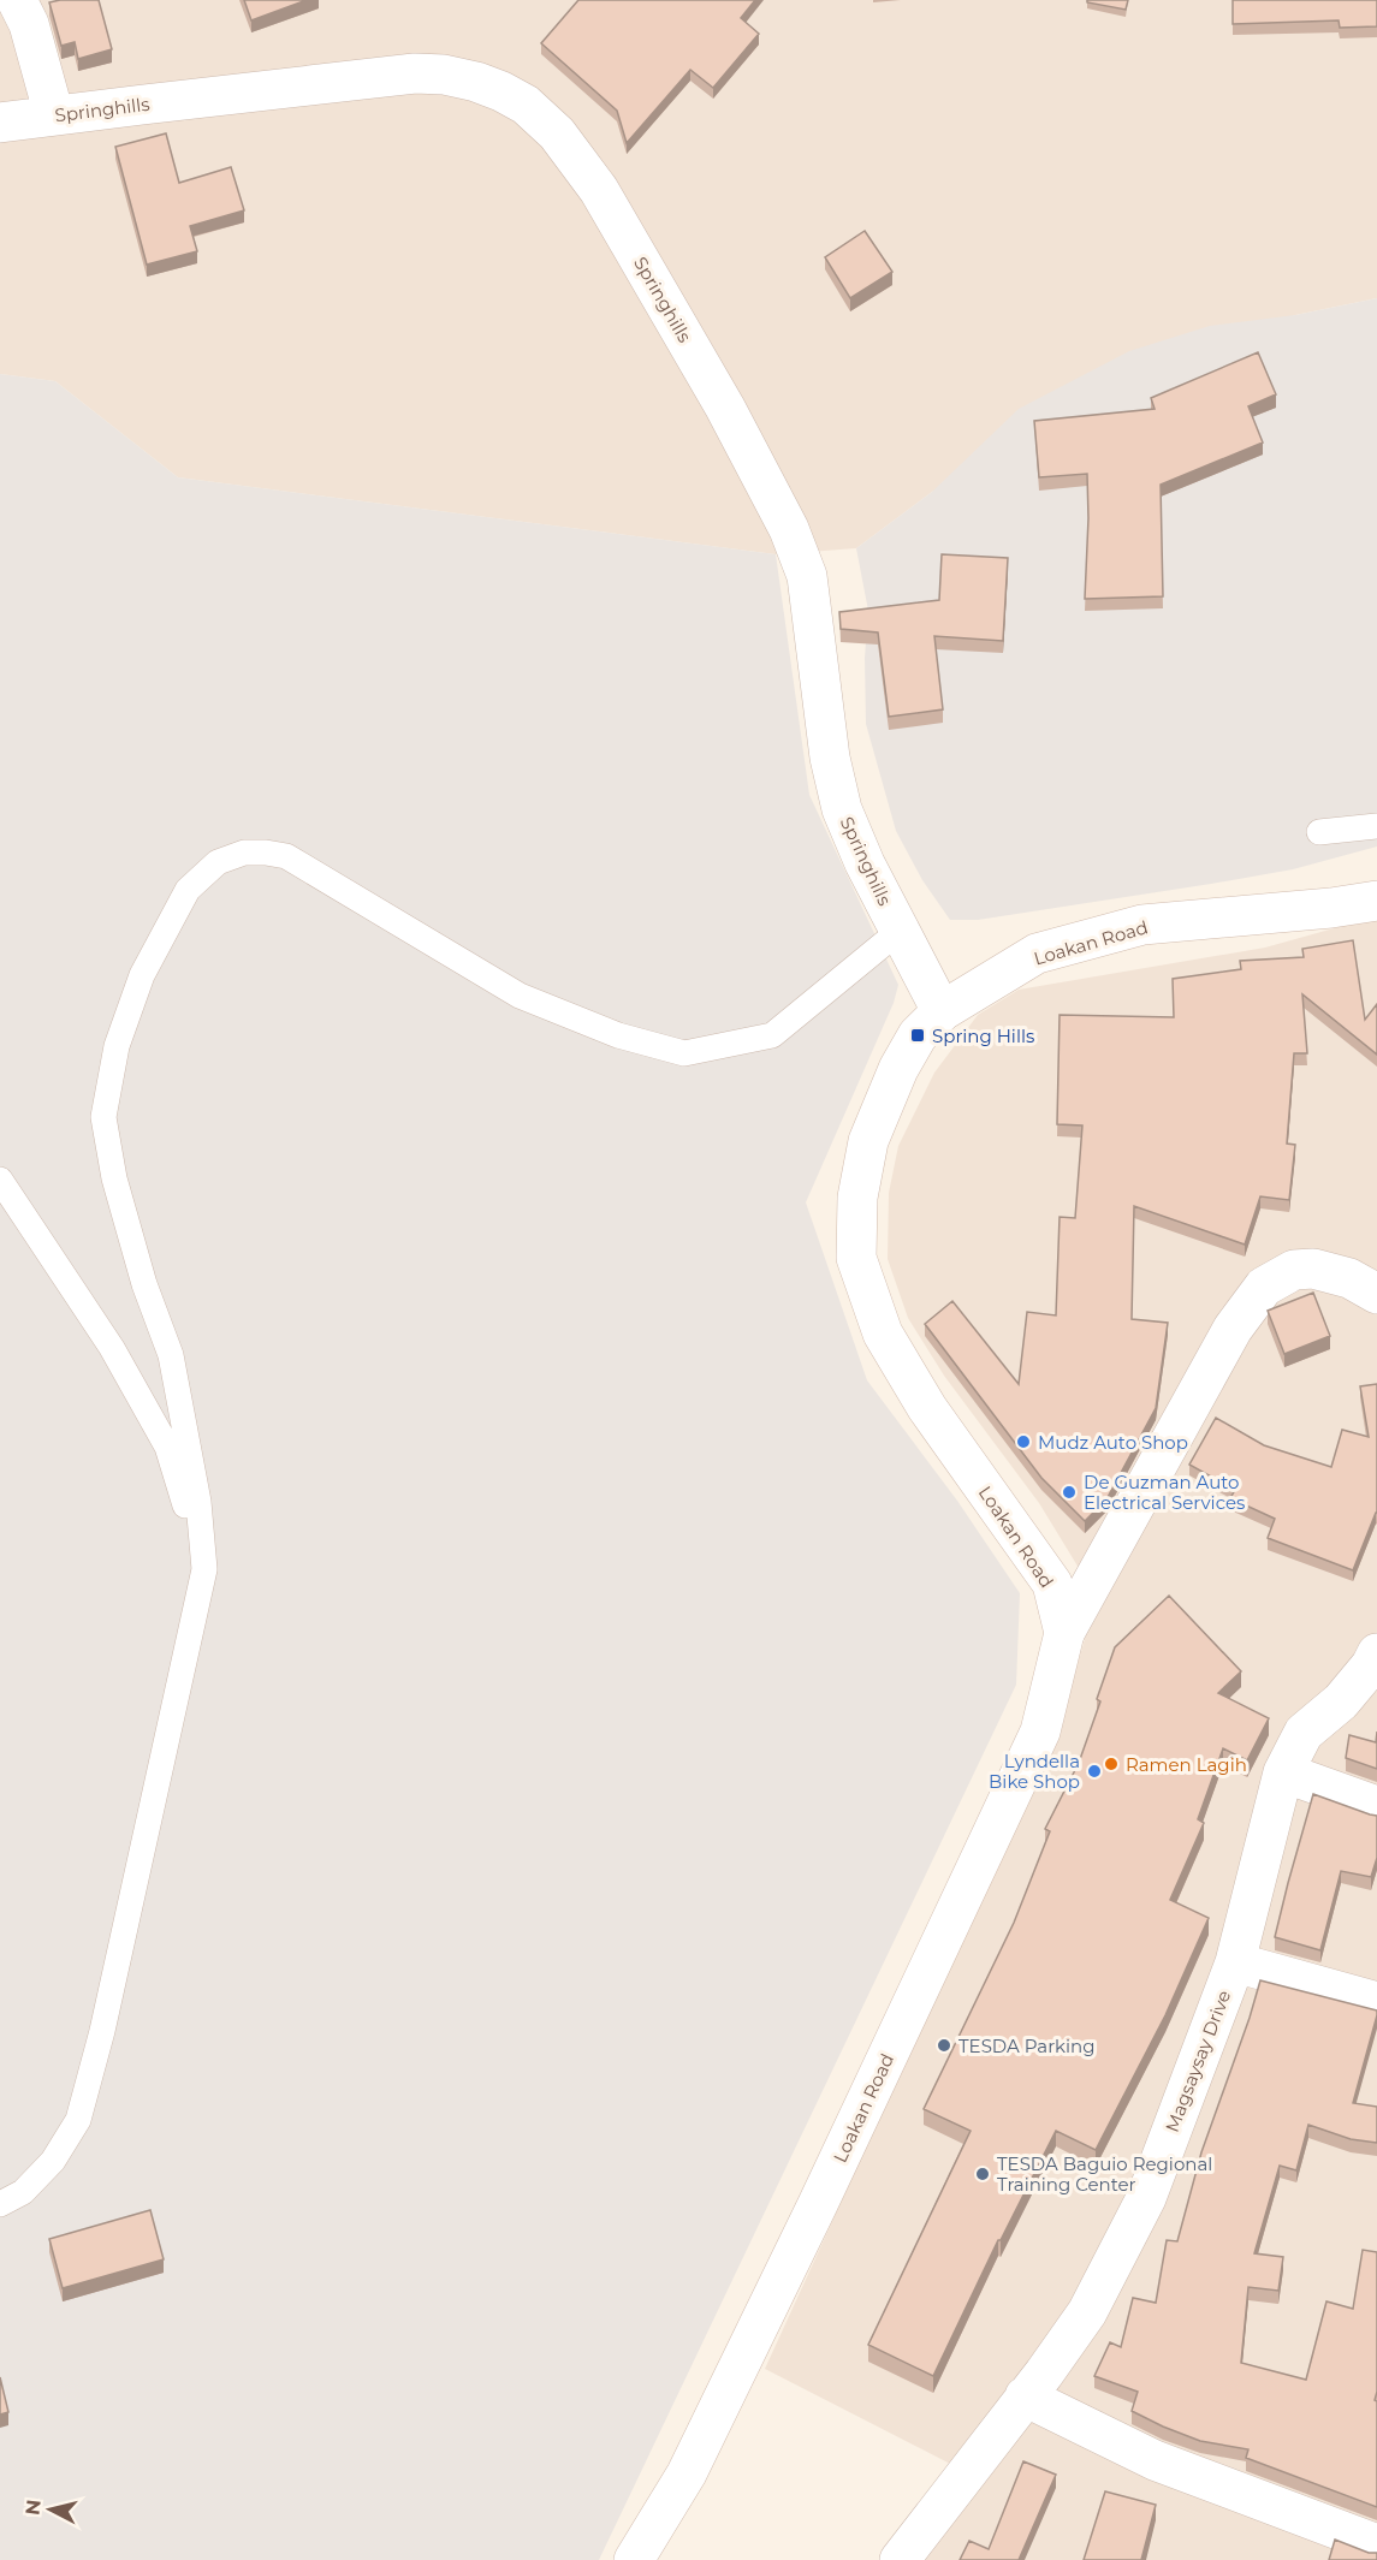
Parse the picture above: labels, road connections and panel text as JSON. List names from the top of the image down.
{
  "streets": {
    "street": ["Springhills", "Loakan Road", "Magsaysay Drive"]
  },
  "crossings": [
    ["Springhills", "Loakan Road"]
  ],
  "places": {
    "transit": ["Spring Hills"],
    "other": [
      "Mudz Auto Shop",
      "De Guzman Auto Electrical Services",
      "Ramen Lagih",
      "Lyndella Bike Shop",
      "TESDA Parking",
      "TESDA Baguio Regional Training Center"
    ]
  },
  "north": "left"
}
